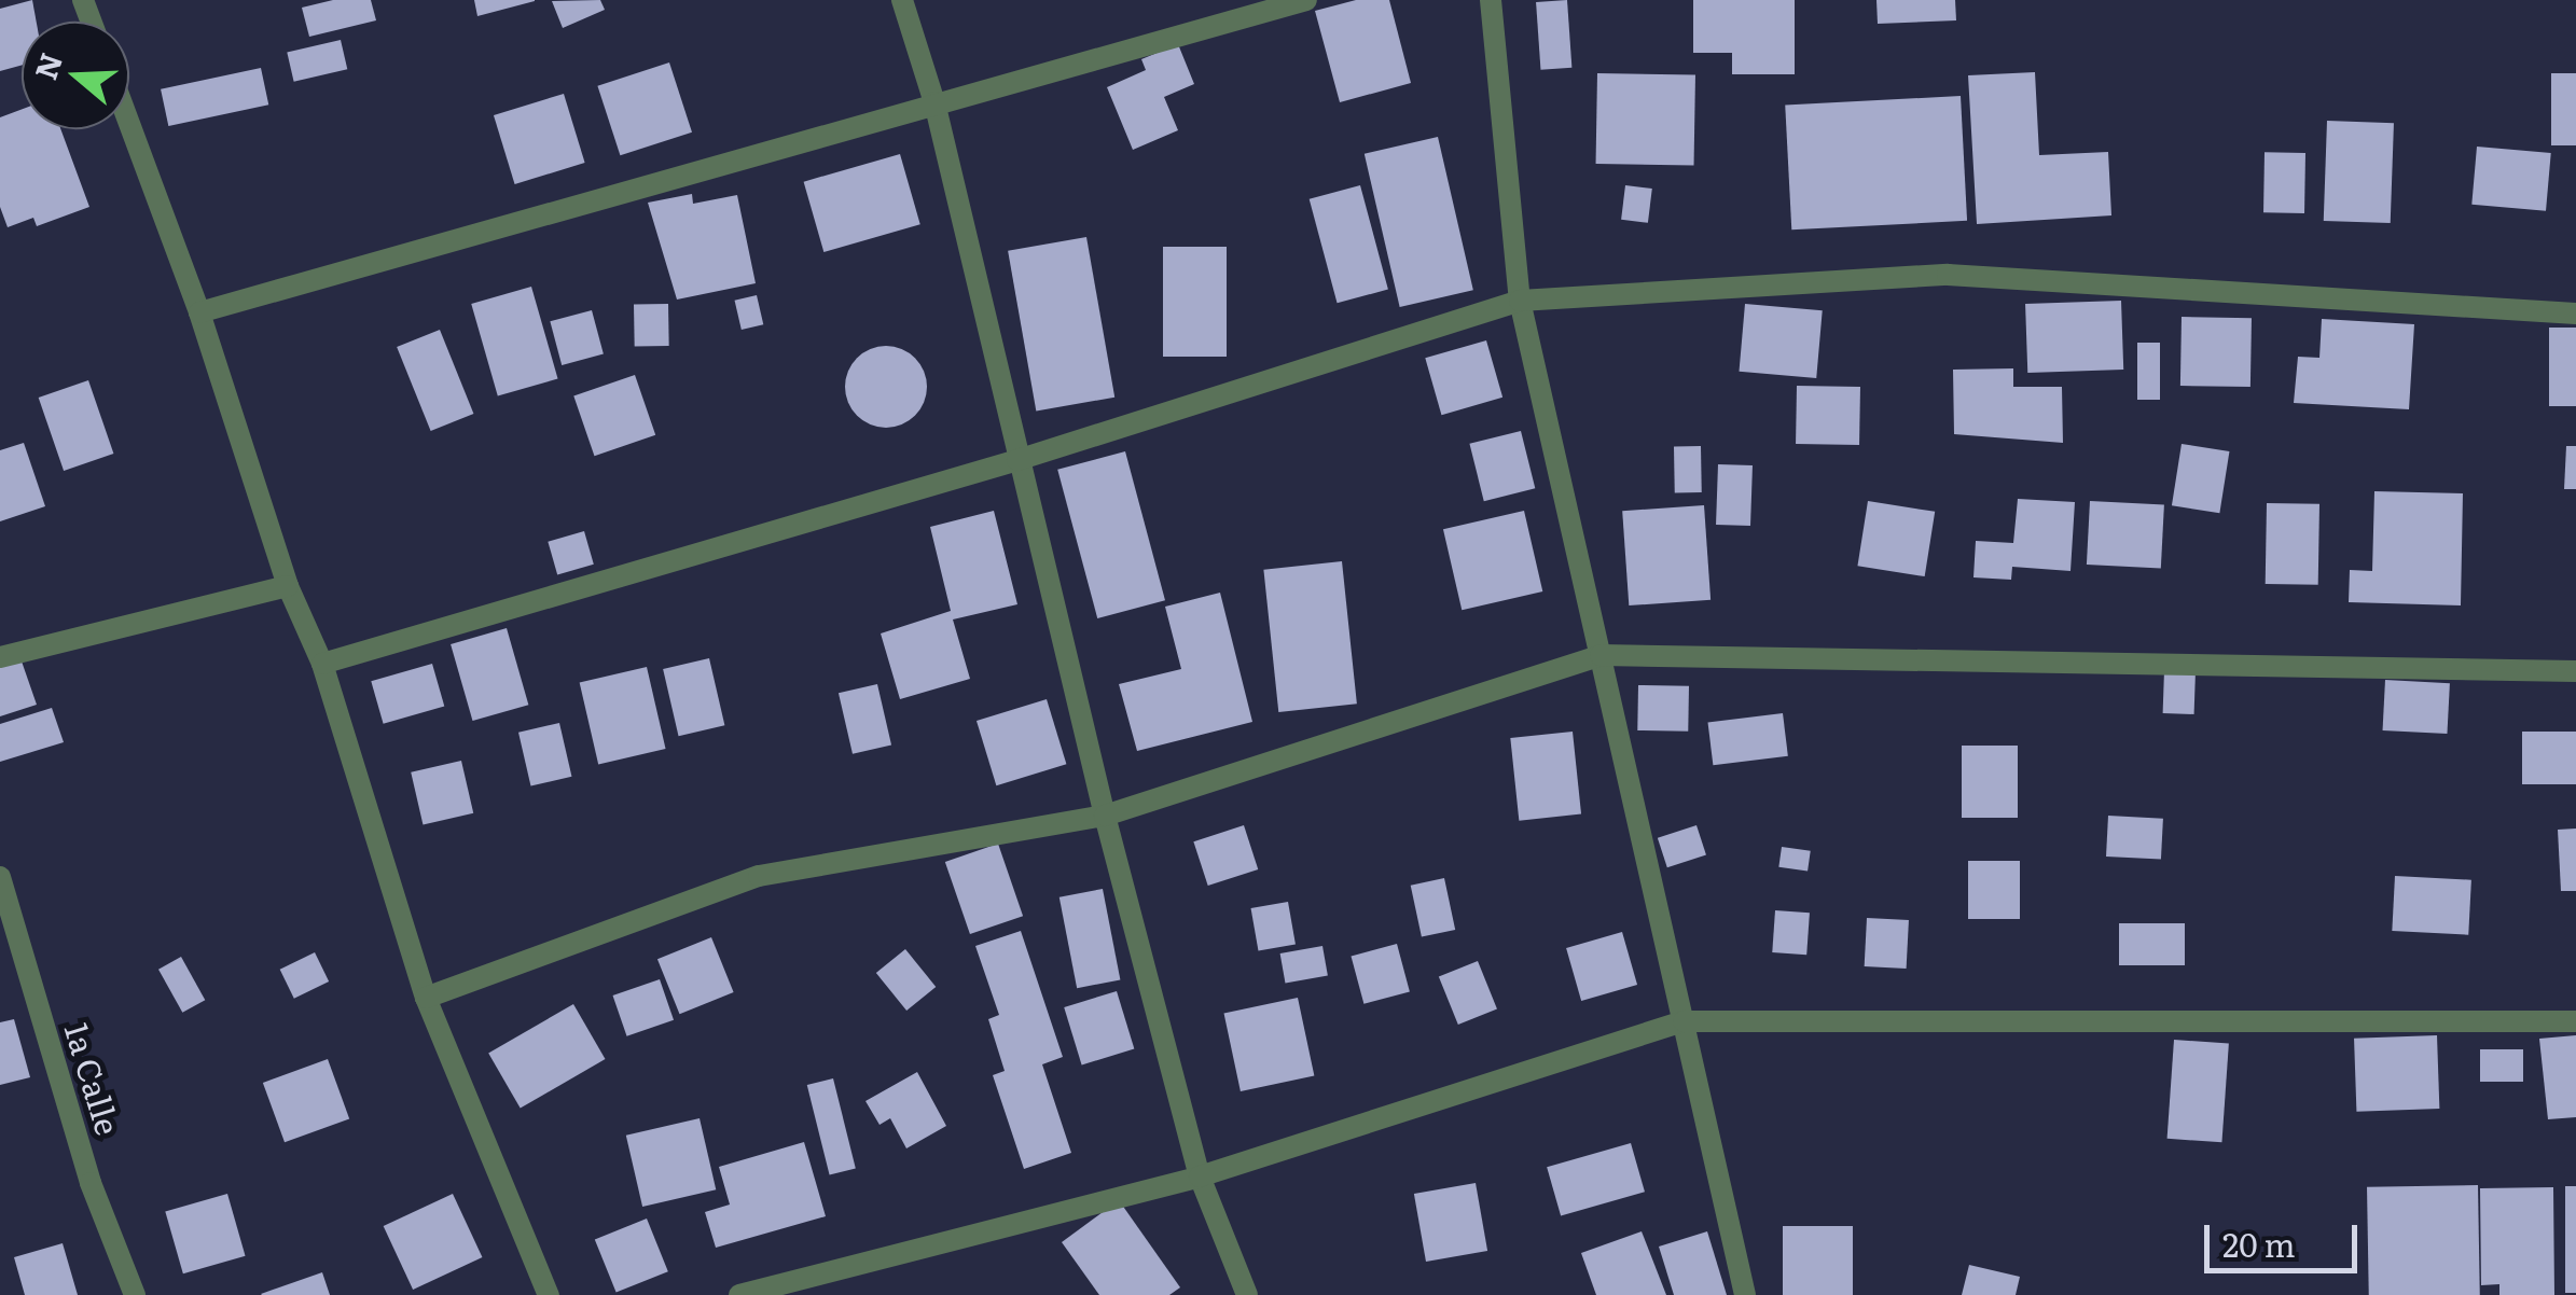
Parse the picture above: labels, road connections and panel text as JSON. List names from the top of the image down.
{
  "streets": {
    "street": ["1a Calle"]
  },
  "scale_bar": "20 m",
  "north": "left"
}
